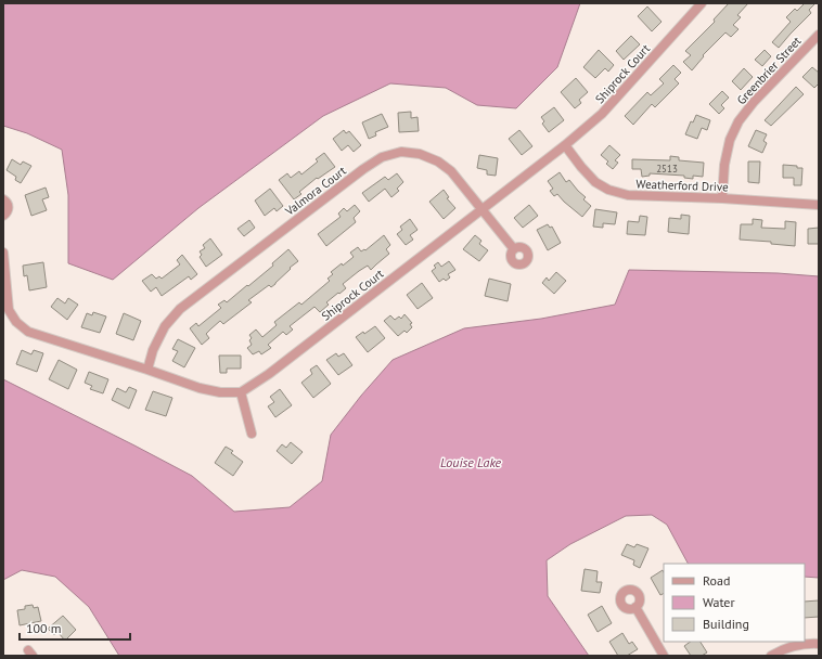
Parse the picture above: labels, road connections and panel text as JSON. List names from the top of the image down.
{
  "streets": {
    "street": [
      "Greenbrier Street",
      "Shiprock Court",
      "Weatherford Drive",
      "Valmora Court"
    ]
  },
  "crossings": [
    ["Greenbrier Street", "Weatherford Drive"],
    ["Shiprock Court", "Weatherford Drive"],
    ["Shiprock Court", "Valmora Court"]
  ],
  "water": ["Louise Lake"],
  "house_numbers": ["2513"],
  "legend": ["Road", "Water", "Building"],
  "scale_bar": "100 m"
}
